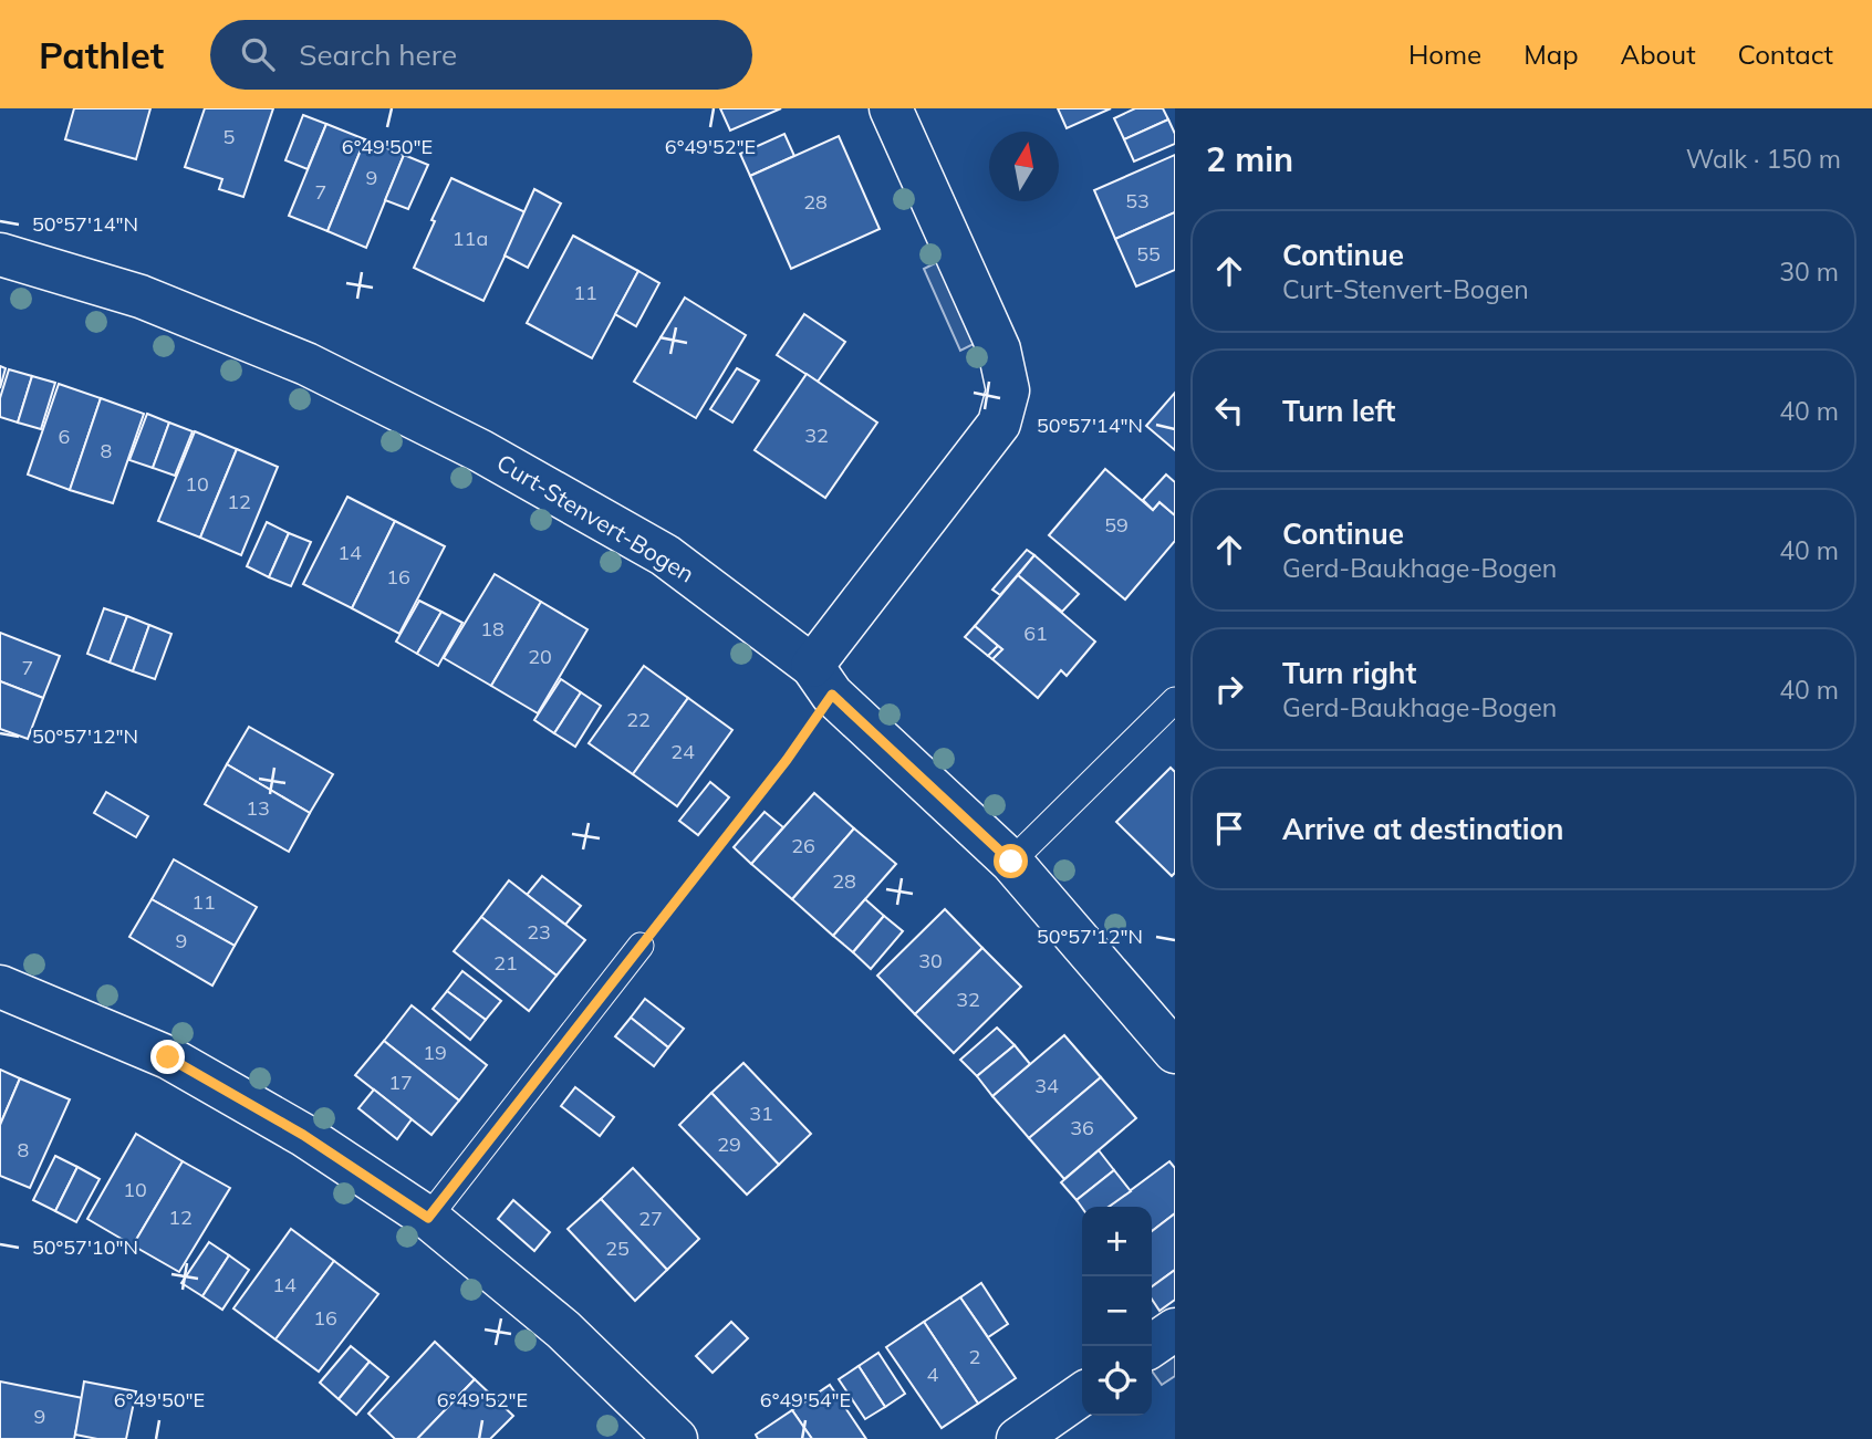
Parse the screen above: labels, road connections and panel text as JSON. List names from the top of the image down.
{
  "streets": {
    "street": ["Curt-Stenvert-Bogen"]
  },
  "house_numbers": [
    "5",
    "9",
    "7",
    "53",
    "28",
    "11a",
    "55",
    "11",
    "32",
    "6",
    "8",
    "10",
    "12",
    "59",
    "14",
    "16",
    "18",
    "61",
    "20",
    "7",
    "22",
    "24",
    "13",
    "26",
    "28",
    "11",
    "23",
    "9",
    "30",
    "21",
    "32",
    "19",
    "17",
    "34",
    "31",
    "36",
    "29",
    "8",
    "10",
    "12",
    "27",
    "25",
    "14",
    "16",
    "2",
    "4",
    "9"
  ],
  "north": "top",
  "page": {
    "header": "Pathlet",
    "search": "Search here",
    "nav": [
      "Home",
      "Map",
      "About",
      "Contact"
    ],
    "heading": ["2 min", "Walk · 150 m"],
    "list": [
      ["Continue", "Curt-Stenvert-Bogen", "30 m"],
      ["Turn left", "40 m"],
      ["Continue", "Gerd-Baukhage-Bogen", "40 m"],
      ["Turn right", "Gerd-Baukhage-Bogen", "40 m"],
      "Arrive at destination"
    ],
    "map_buttons": ["+", "−"]
  },
  "coordinates": [
    "6°49'50\"E",
    "6°49'52\"E",
    "50°57'14\"N",
    "50°57'12\"N",
    "50°57'10\"N",
    "6°49'54\"E"
  ]
}
